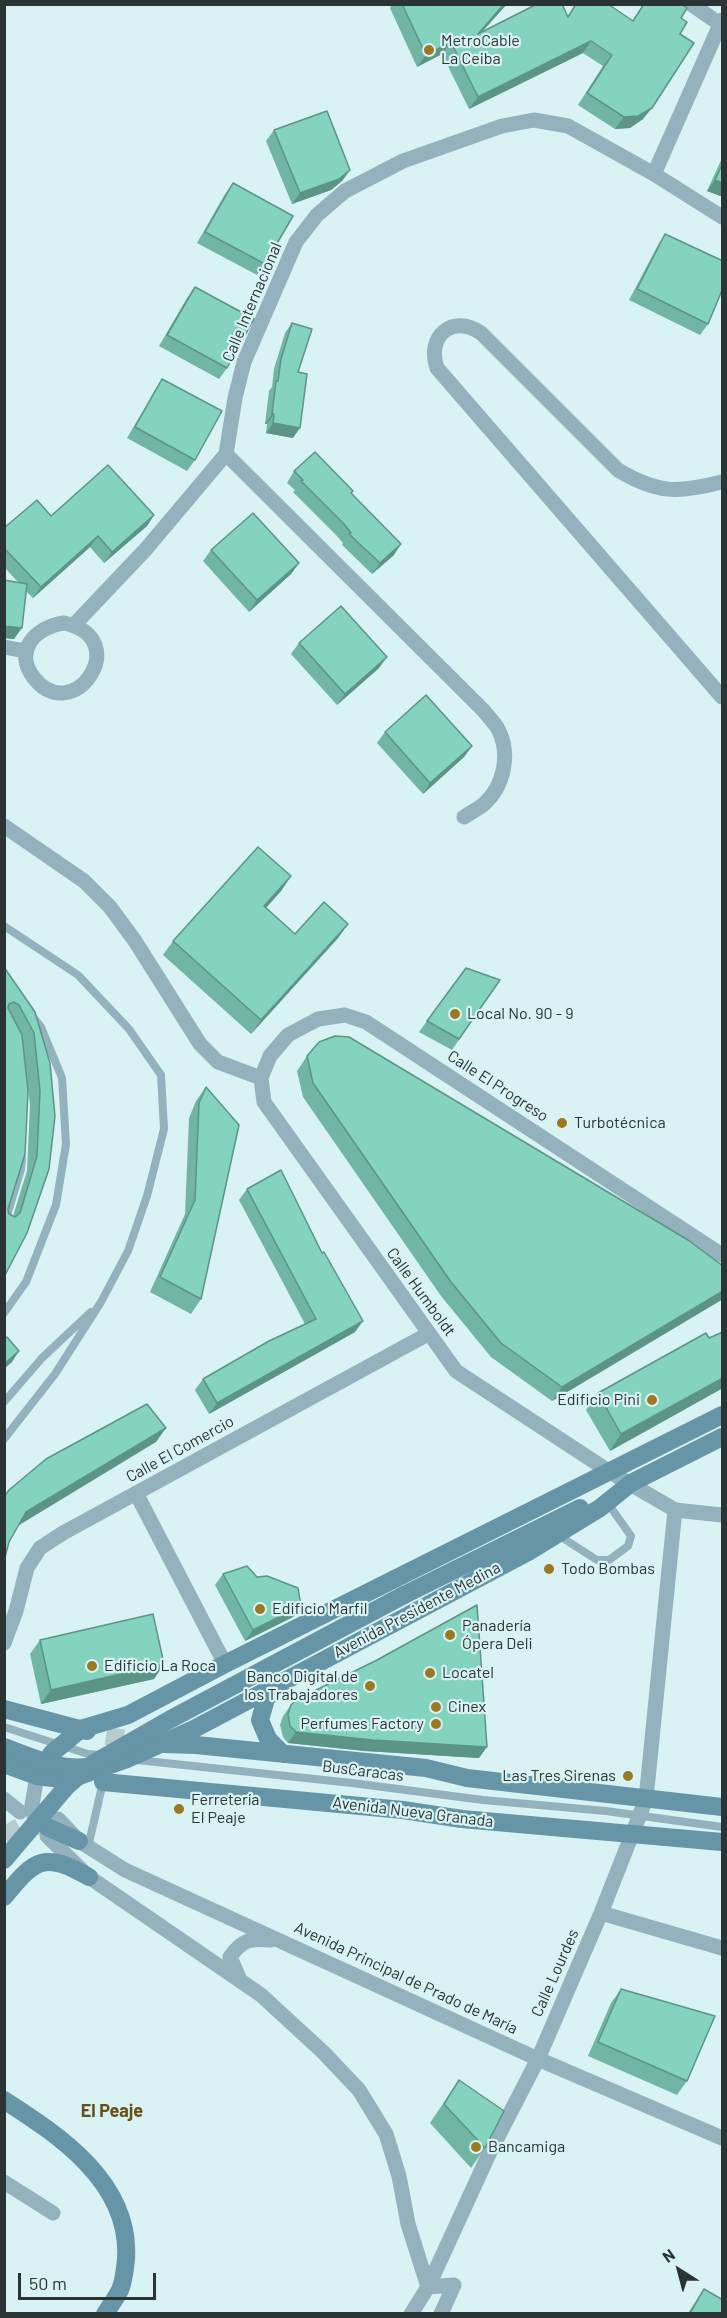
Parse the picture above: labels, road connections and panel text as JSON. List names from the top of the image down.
{
  "streets": {
    "street": [
      "Calle Internacional",
      "Calle El Progreso",
      "Calle Humboldt",
      "Calle El Comercio",
      "Avenida Presidente Medina",
      "Avenida Nueva Granada",
      "Calle Lourdes",
      "Avenida Principal de Prado de María"
    ],
    "lane": ["BusCaracas"]
  },
  "crossings": [
    ["Calle El Progreso", "Calle Humboldt"],
    ["Calle Humboldt", "Calle El Comercio"],
    ["Calle Humboldt", "Avenida Presidente Medina"],
    ["Avenida Presidente Medina", "BusCaracas"],
    ["BusCaracas", "Calle Lourdes"],
    ["Avenida Nueva Granada", "Calle Lourdes"],
    ["Calle Lourdes", "Avenida Principal de Prado de María"]
  ],
  "districts": ["El Peaje"],
  "places": [
    "MetroCable La Ceiba",
    "Local No. 90 - 9",
    "Turbotécnica",
    "Edificio Pini",
    "Todo Bombas",
    "Edificio Marfil",
    "Panadería Ópera Deli",
    "Edificio La Roca",
    "Locatel",
    "Banco Digital de los Trabajadores",
    "Cinex",
    "Perfumes Factory",
    "Las Tres Sirenas",
    "Ferretería El Peaje",
    "Bancamiga"
  ],
  "scale_bar": "50 m",
  "north": "top left"
}
